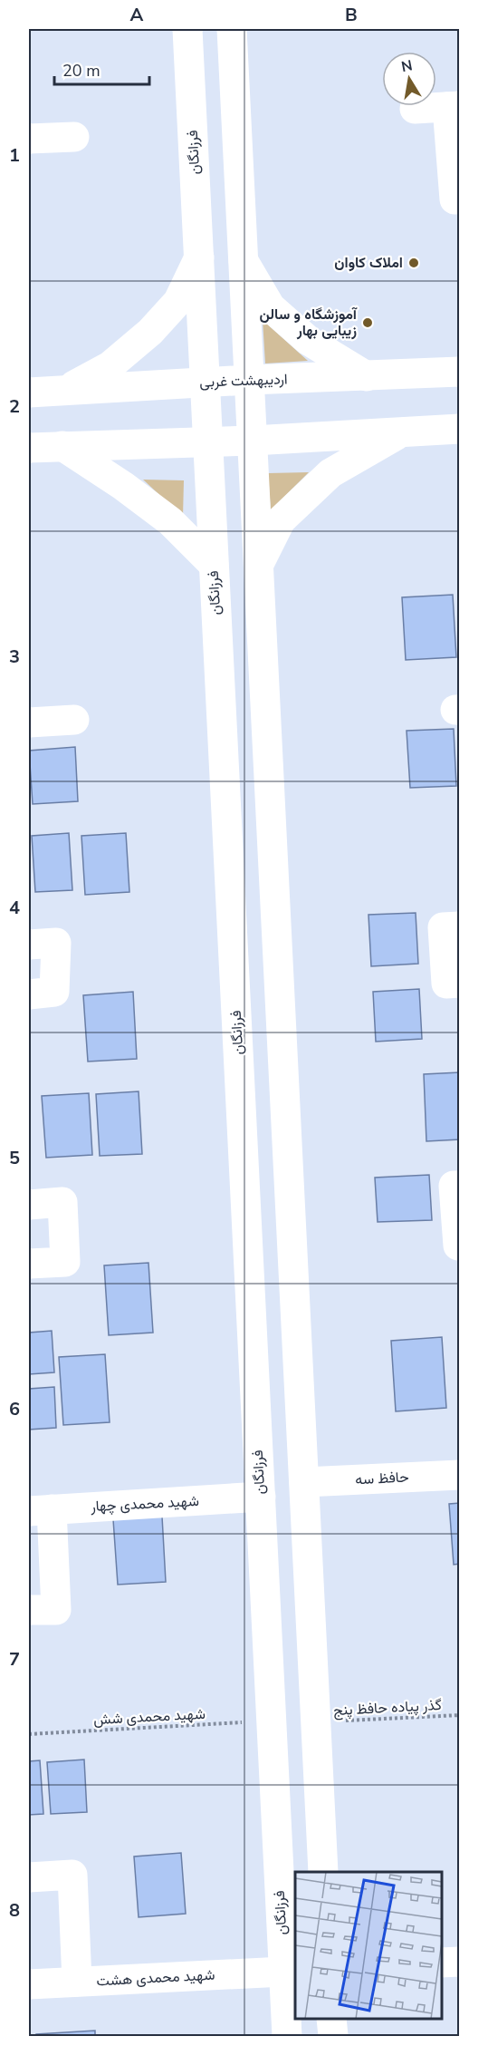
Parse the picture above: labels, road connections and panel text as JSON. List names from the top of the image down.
{
  "streets": {
    "street": [
      "فرزانگان",
      "اردیبهشت غربی",
      "حافظ سه",
      "شهید محمدی چهار",
      "شهید محمدی هشت"
    ],
    "path": ["گذر پیاده حافظ پنج", "شهید محمدی شش"]
  },
  "crossings": [
    ["فرزانگان", "اردیبهشت غربی"],
    ["فرزانگان", "شهید محمدی چهار"],
    ["فرزانگان", "شهید محمدی شش"],
    ["فرزانگان", "شهید محمدی هشت"]
  ],
  "places": ["املاک کاوان", "آموزشگاه و سالن زیبایی بهار"],
  "scale_bar": "20 m",
  "north": "top",
  "grid": {
    "columns": ["A", "B"],
    "rows": [
      "1",
      "2",
      "3",
      "4",
      "5",
      "6",
      "7",
      "8"
    ]
  }
}
